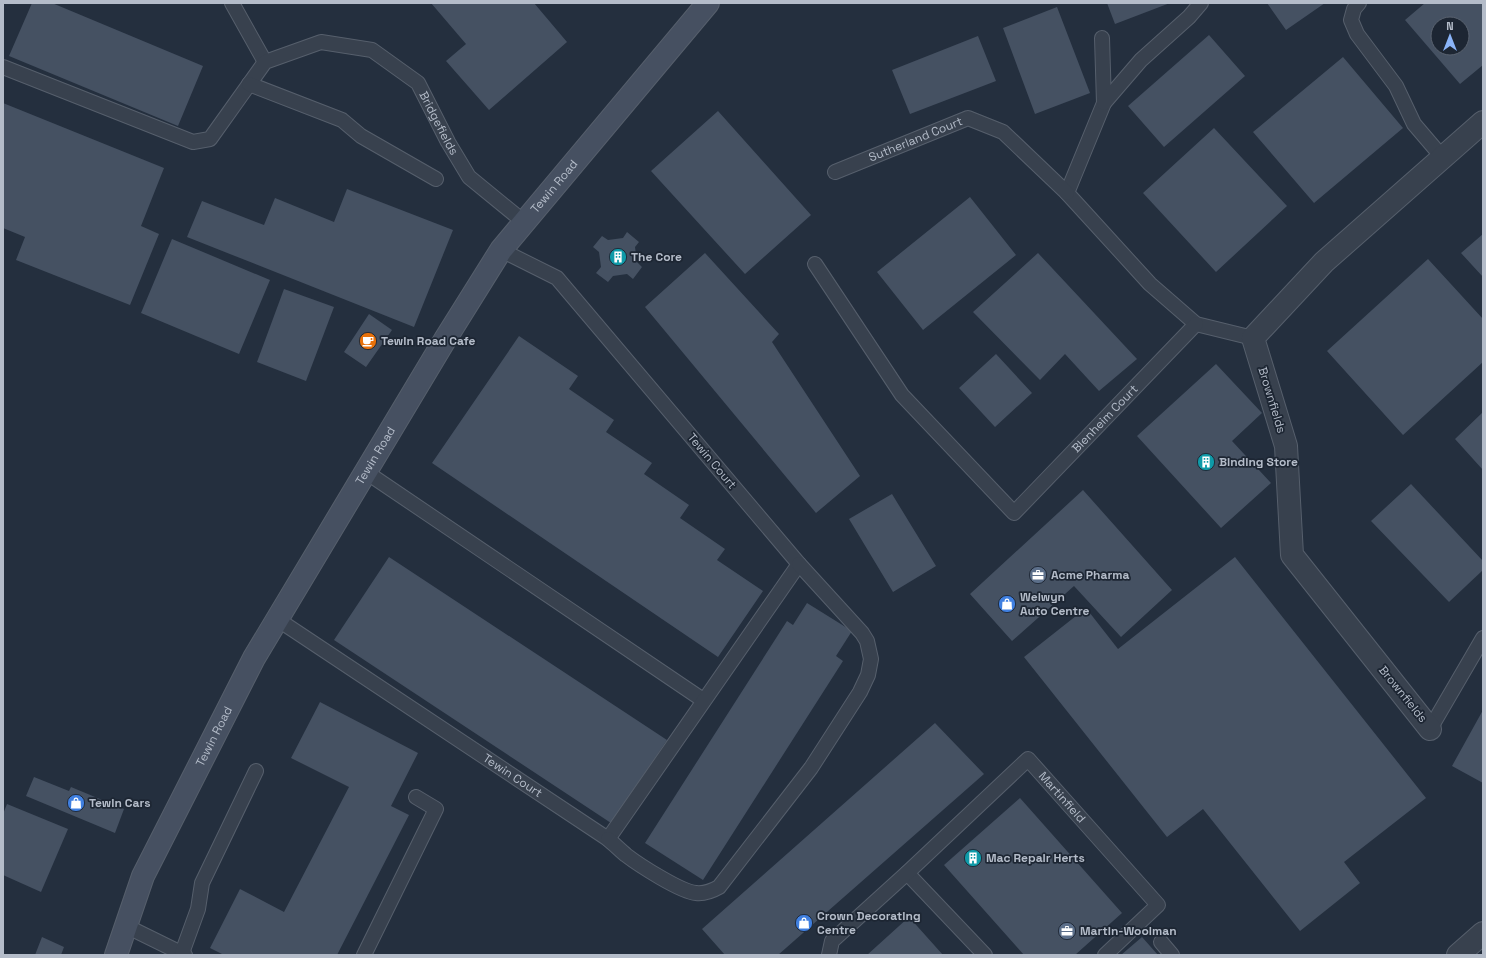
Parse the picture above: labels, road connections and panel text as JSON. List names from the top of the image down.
{
  "streets": {
    "street": ["Tewin Road", "Brownfields"],
    "lane": [
      "Bridgefields",
      "Sutherland Court",
      "Blenheim Court",
      "Tewin Court",
      "Martinfield"
    ]
  },
  "crossings": [
    ["Bridgefields", "Tewin Road"],
    ["Sutherland Court", "Brownfields"],
    ["Sutherland Court", "Blenheim Court"],
    ["Tewin Road", "Tewin Court"]
  ],
  "places": {
    "building": ["The Core", "Binding Store", "Mac Repair Herts"],
    "cafe": ["Tewin Road Cafe"],
    "office": ["Acme Pharma", "Martin-Woolman"],
    "shop": ["Welwyn Auto Centre", "Tewin Cars", "Crown Decorating Centre"]
  },
  "north": "top"
}
